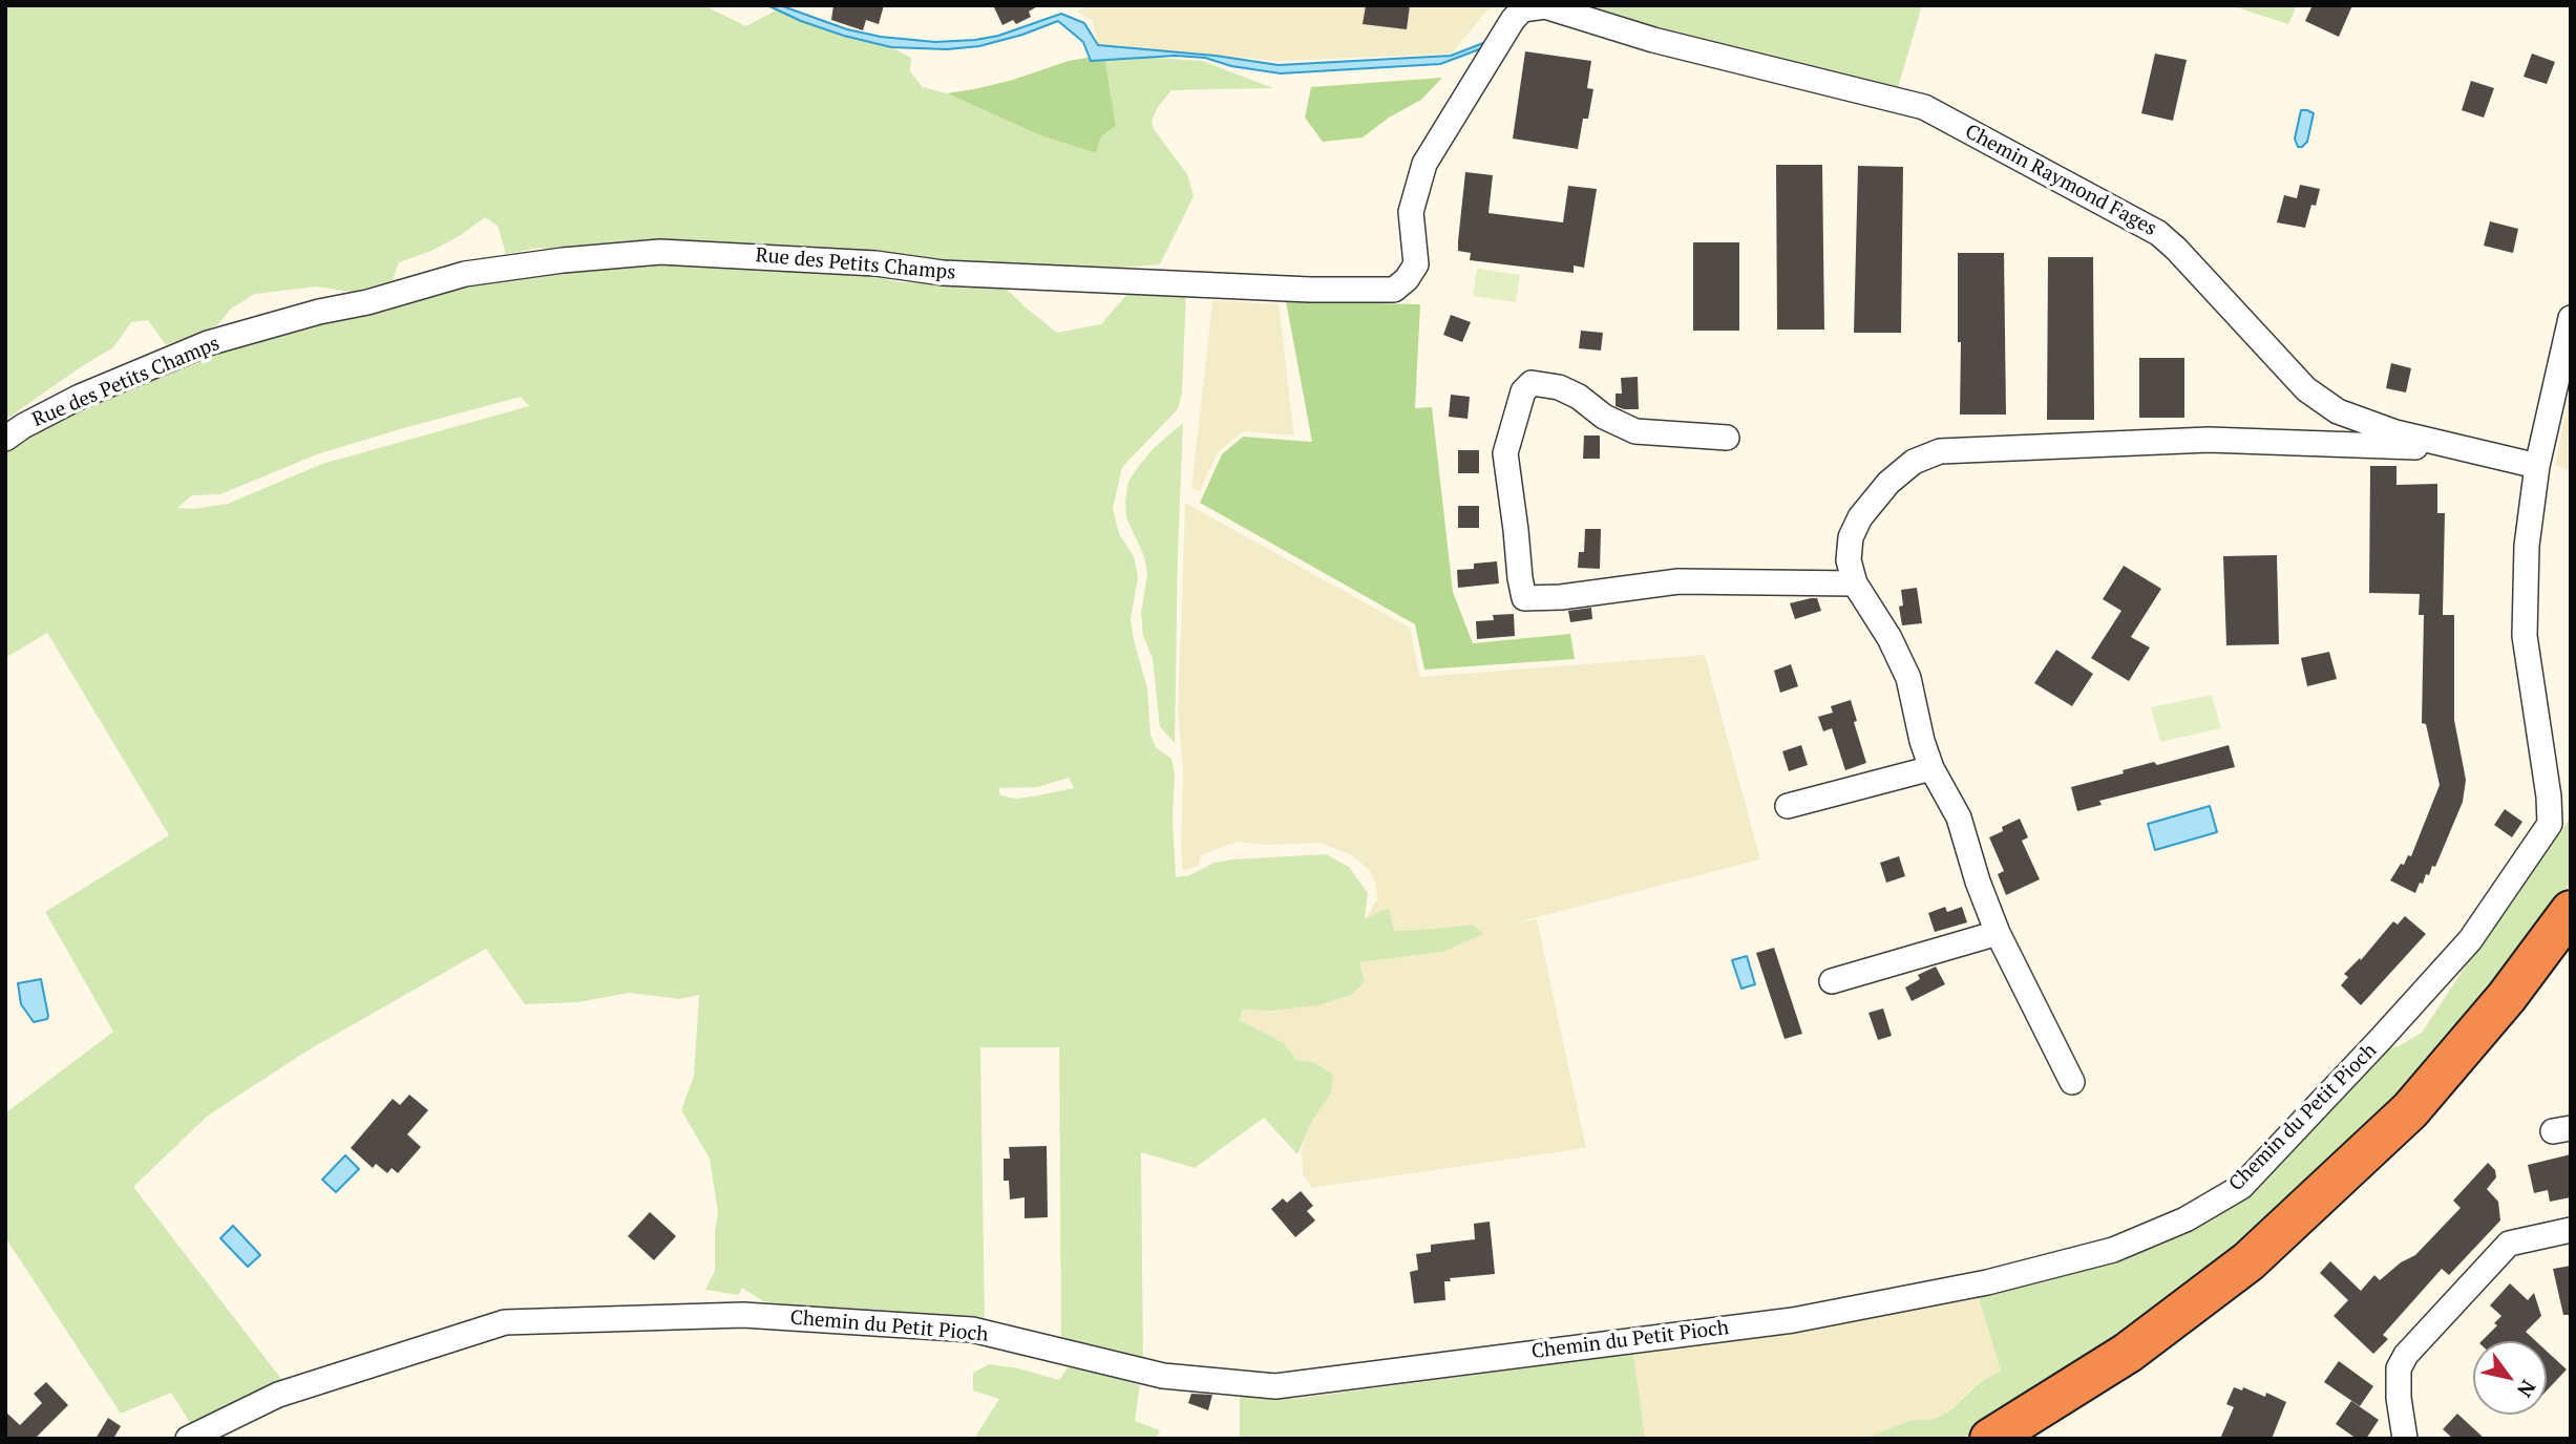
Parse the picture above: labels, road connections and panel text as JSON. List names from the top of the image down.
{
  "streets": {
    "street": ["Chemin Raymond Fages", "Rue des Petits Champs", "Chemin du Petit Pioch"]
  },
  "crossings": [
    ["Chemin Raymond Fages", "Rue des Petits Champs"],
    ["Chemin Raymond Fages", "Chemin du Petit Pioch"]
  ],
  "north": "bottom right"
}
